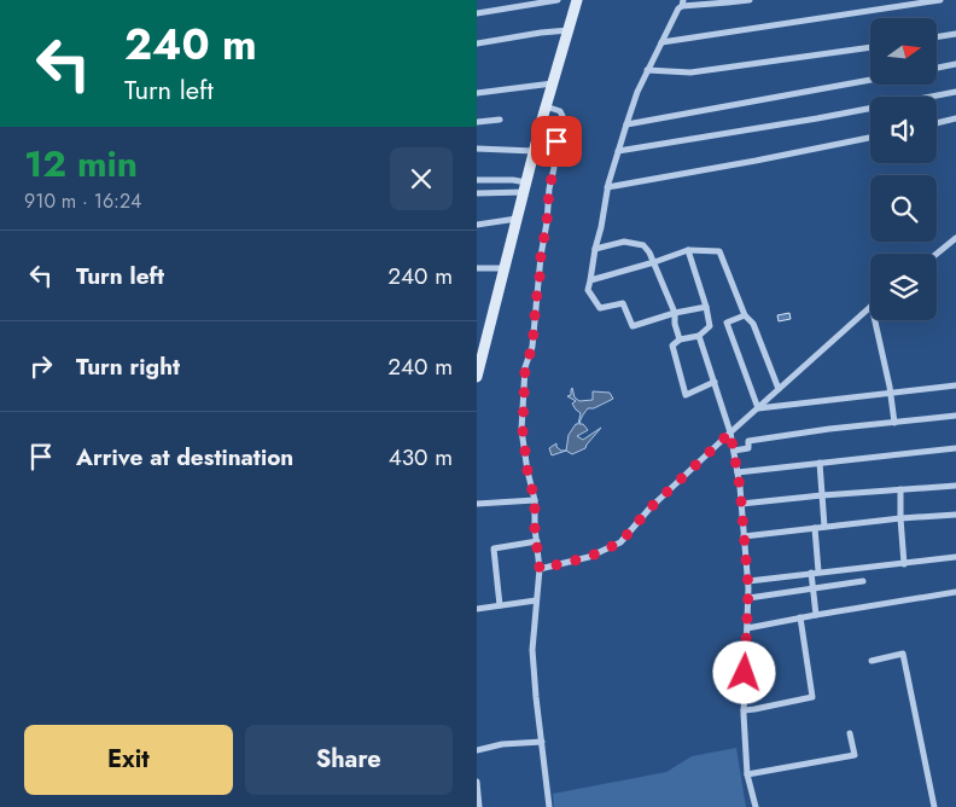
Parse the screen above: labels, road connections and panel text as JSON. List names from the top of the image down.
{
  "north": "right",
  "page": {
    "turn": ["240 m", "Turn left"],
    "heading": ["12 min", "910 m · 16:24"],
    "list": [
      {
        "name": "Turn left",
        "value": "240 m"
      },
      {
        "name": "Turn right",
        "value": "240 m"
      },
      {
        "name": "Arrive at destination",
        "value": "430 m"
      }
    ],
    "buttons": ["Exit", "Share"]
  }
}
